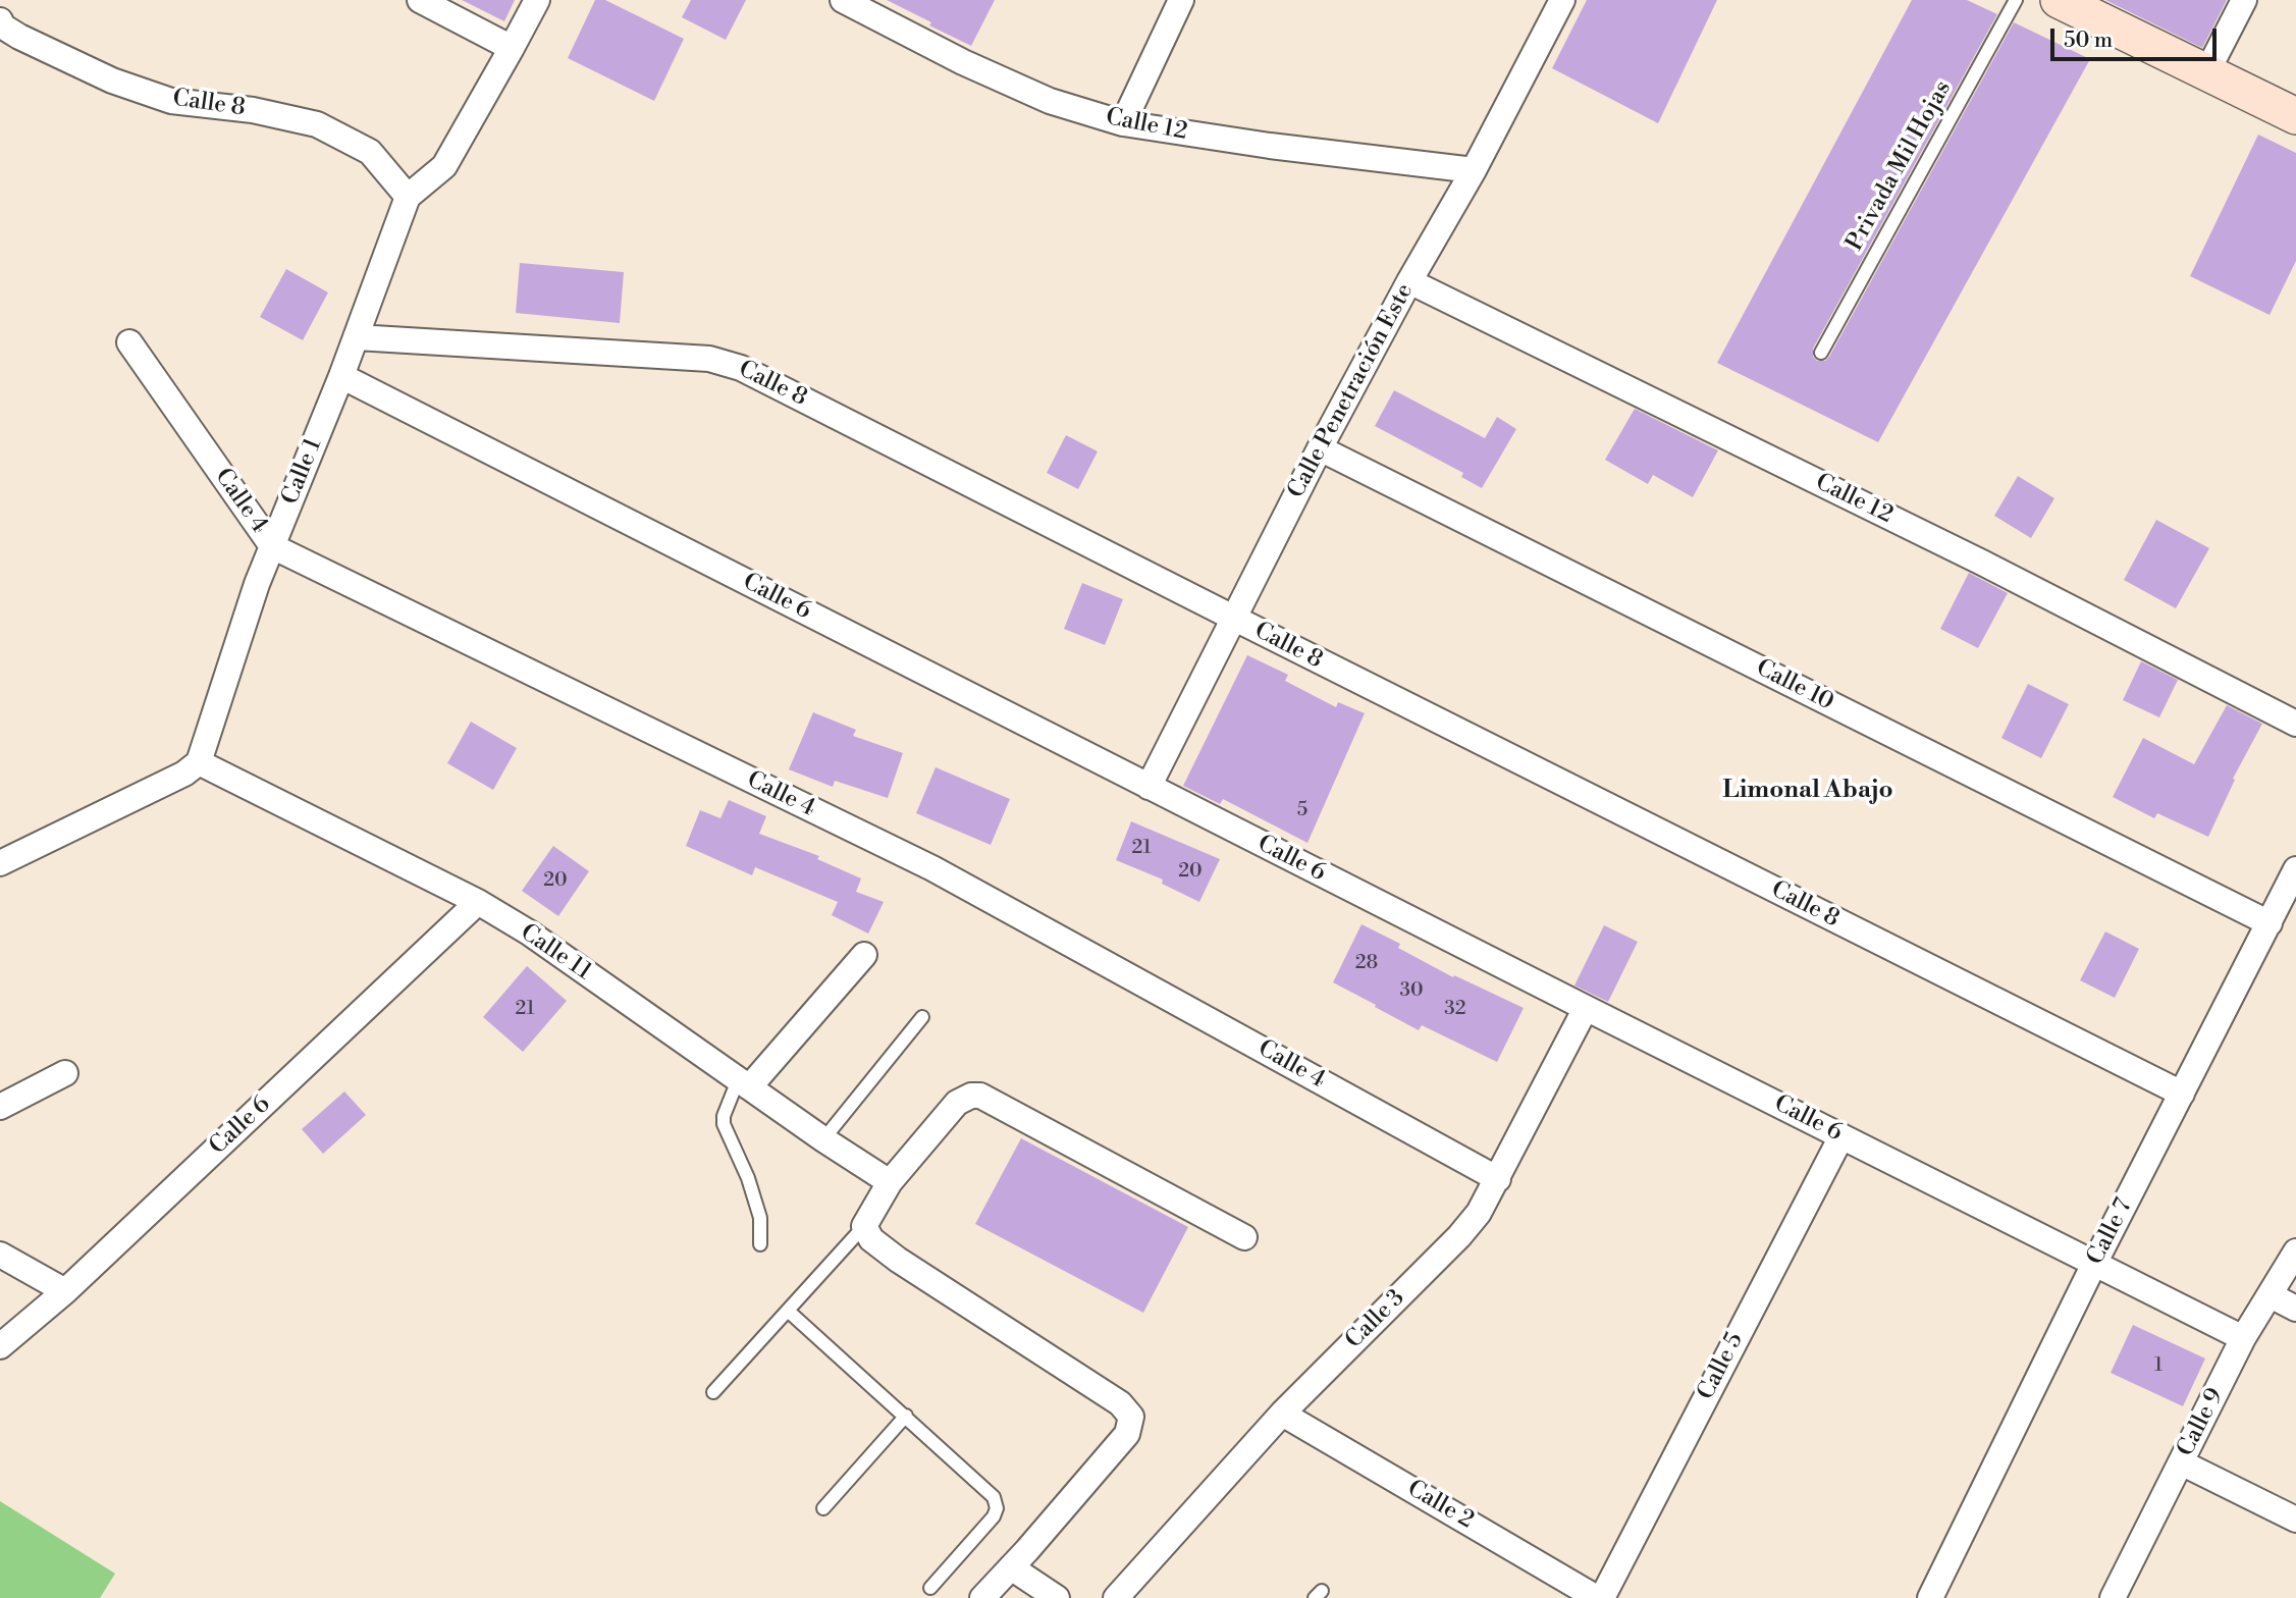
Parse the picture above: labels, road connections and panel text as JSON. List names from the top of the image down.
{
  "streets": {
    "street": [
      "Calle 8",
      "Calle 12",
      "Calle Penetración Este",
      "Calle 1",
      "Calle 4",
      "Calle 6",
      "Calle 10",
      "Calle 11",
      "Calle 7",
      "Calle 3",
      "Calle 5",
      "Calle 9",
      "Calle 2"
    ],
    "lane": ["Privada Mil Hojas"]
  },
  "crossings": [
    ["Calle 8", "Calle Penetración Este"],
    ["Calle 8", "Calle 1"],
    ["Calle 8", "Calle 7"],
    ["Calle 12", "Calle Penetración Este"],
    ["Calle Penetración Este", "Calle 6"],
    ["Calle Penetración Este", "Calle 10"],
    ["Calle 1", "Calle 4"],
    ["Calle 1", "Calle 6"],
    ["Calle 1", "Calle 11"],
    ["Calle 4", "Calle 3"],
    ["Calle 6", "Calle 11"],
    ["Calle 6", "Calle 7"],
    ["Calle 6", "Calle 3"],
    ["Calle 6", "Calle 5"],
    ["Calle 6", "Calle 9"],
    ["Calle 10", "Calle 7"],
    ["Calle 3", "Calle 2"],
    ["Calle 5", "Calle 2"]
  ],
  "districts": ["Limonal Abajo"],
  "house_numbers": [
    "5",
    "21",
    "20",
    "20",
    "28",
    "30",
    "21",
    "32",
    "1"
  ],
  "scale_bar": "50 m"
}
